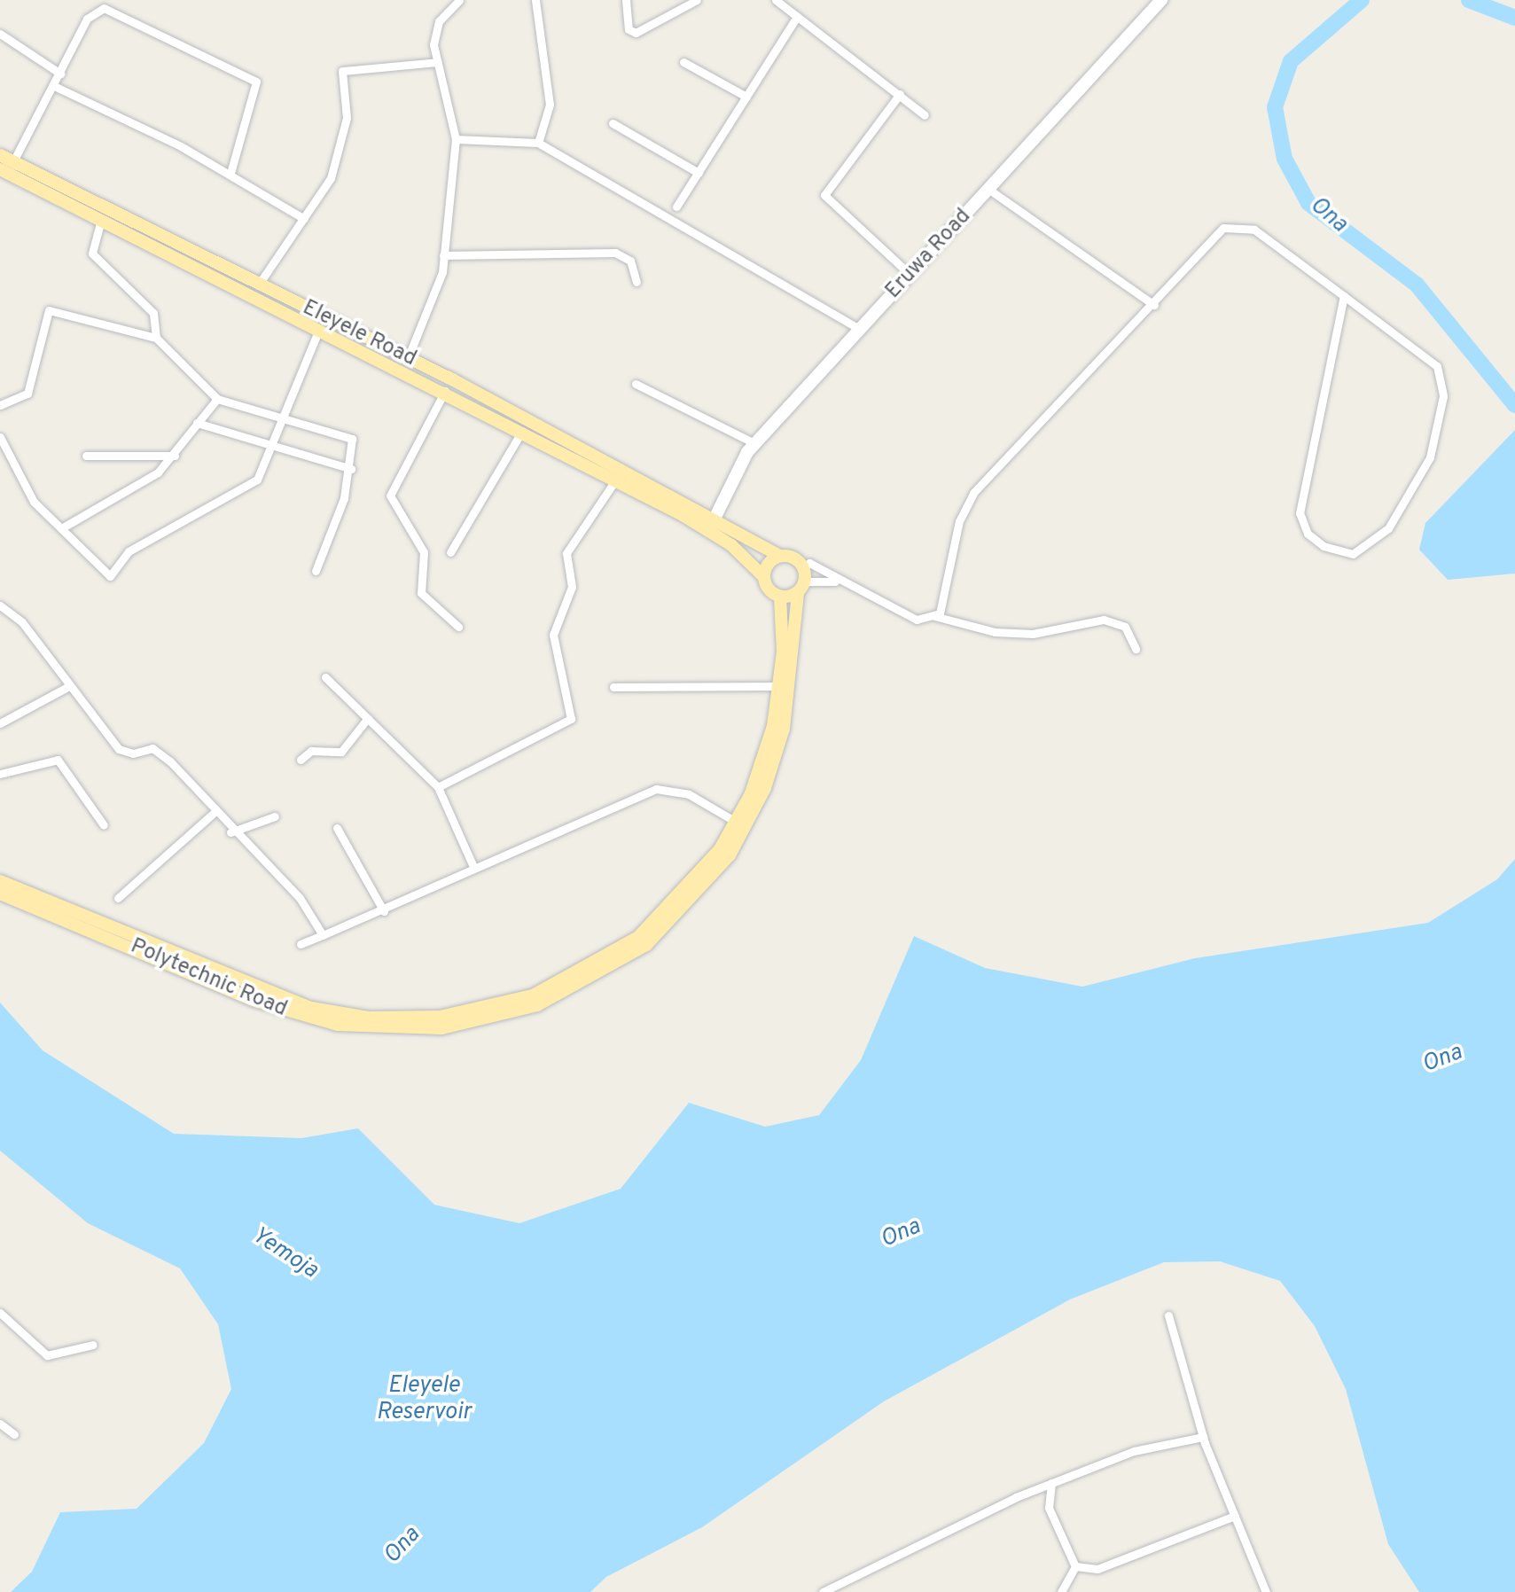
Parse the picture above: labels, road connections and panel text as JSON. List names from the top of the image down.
{
  "streets": {
    "main road": ["Eruwa Road", "Eleyele Road", "Polytechnic Road"]
  },
  "crossings": [
    ["Eruwa Road", "Eleyele Road"]
  ],
  "water": ["Ona", "Yemoja", "Eleyele Reservoir"]
}
